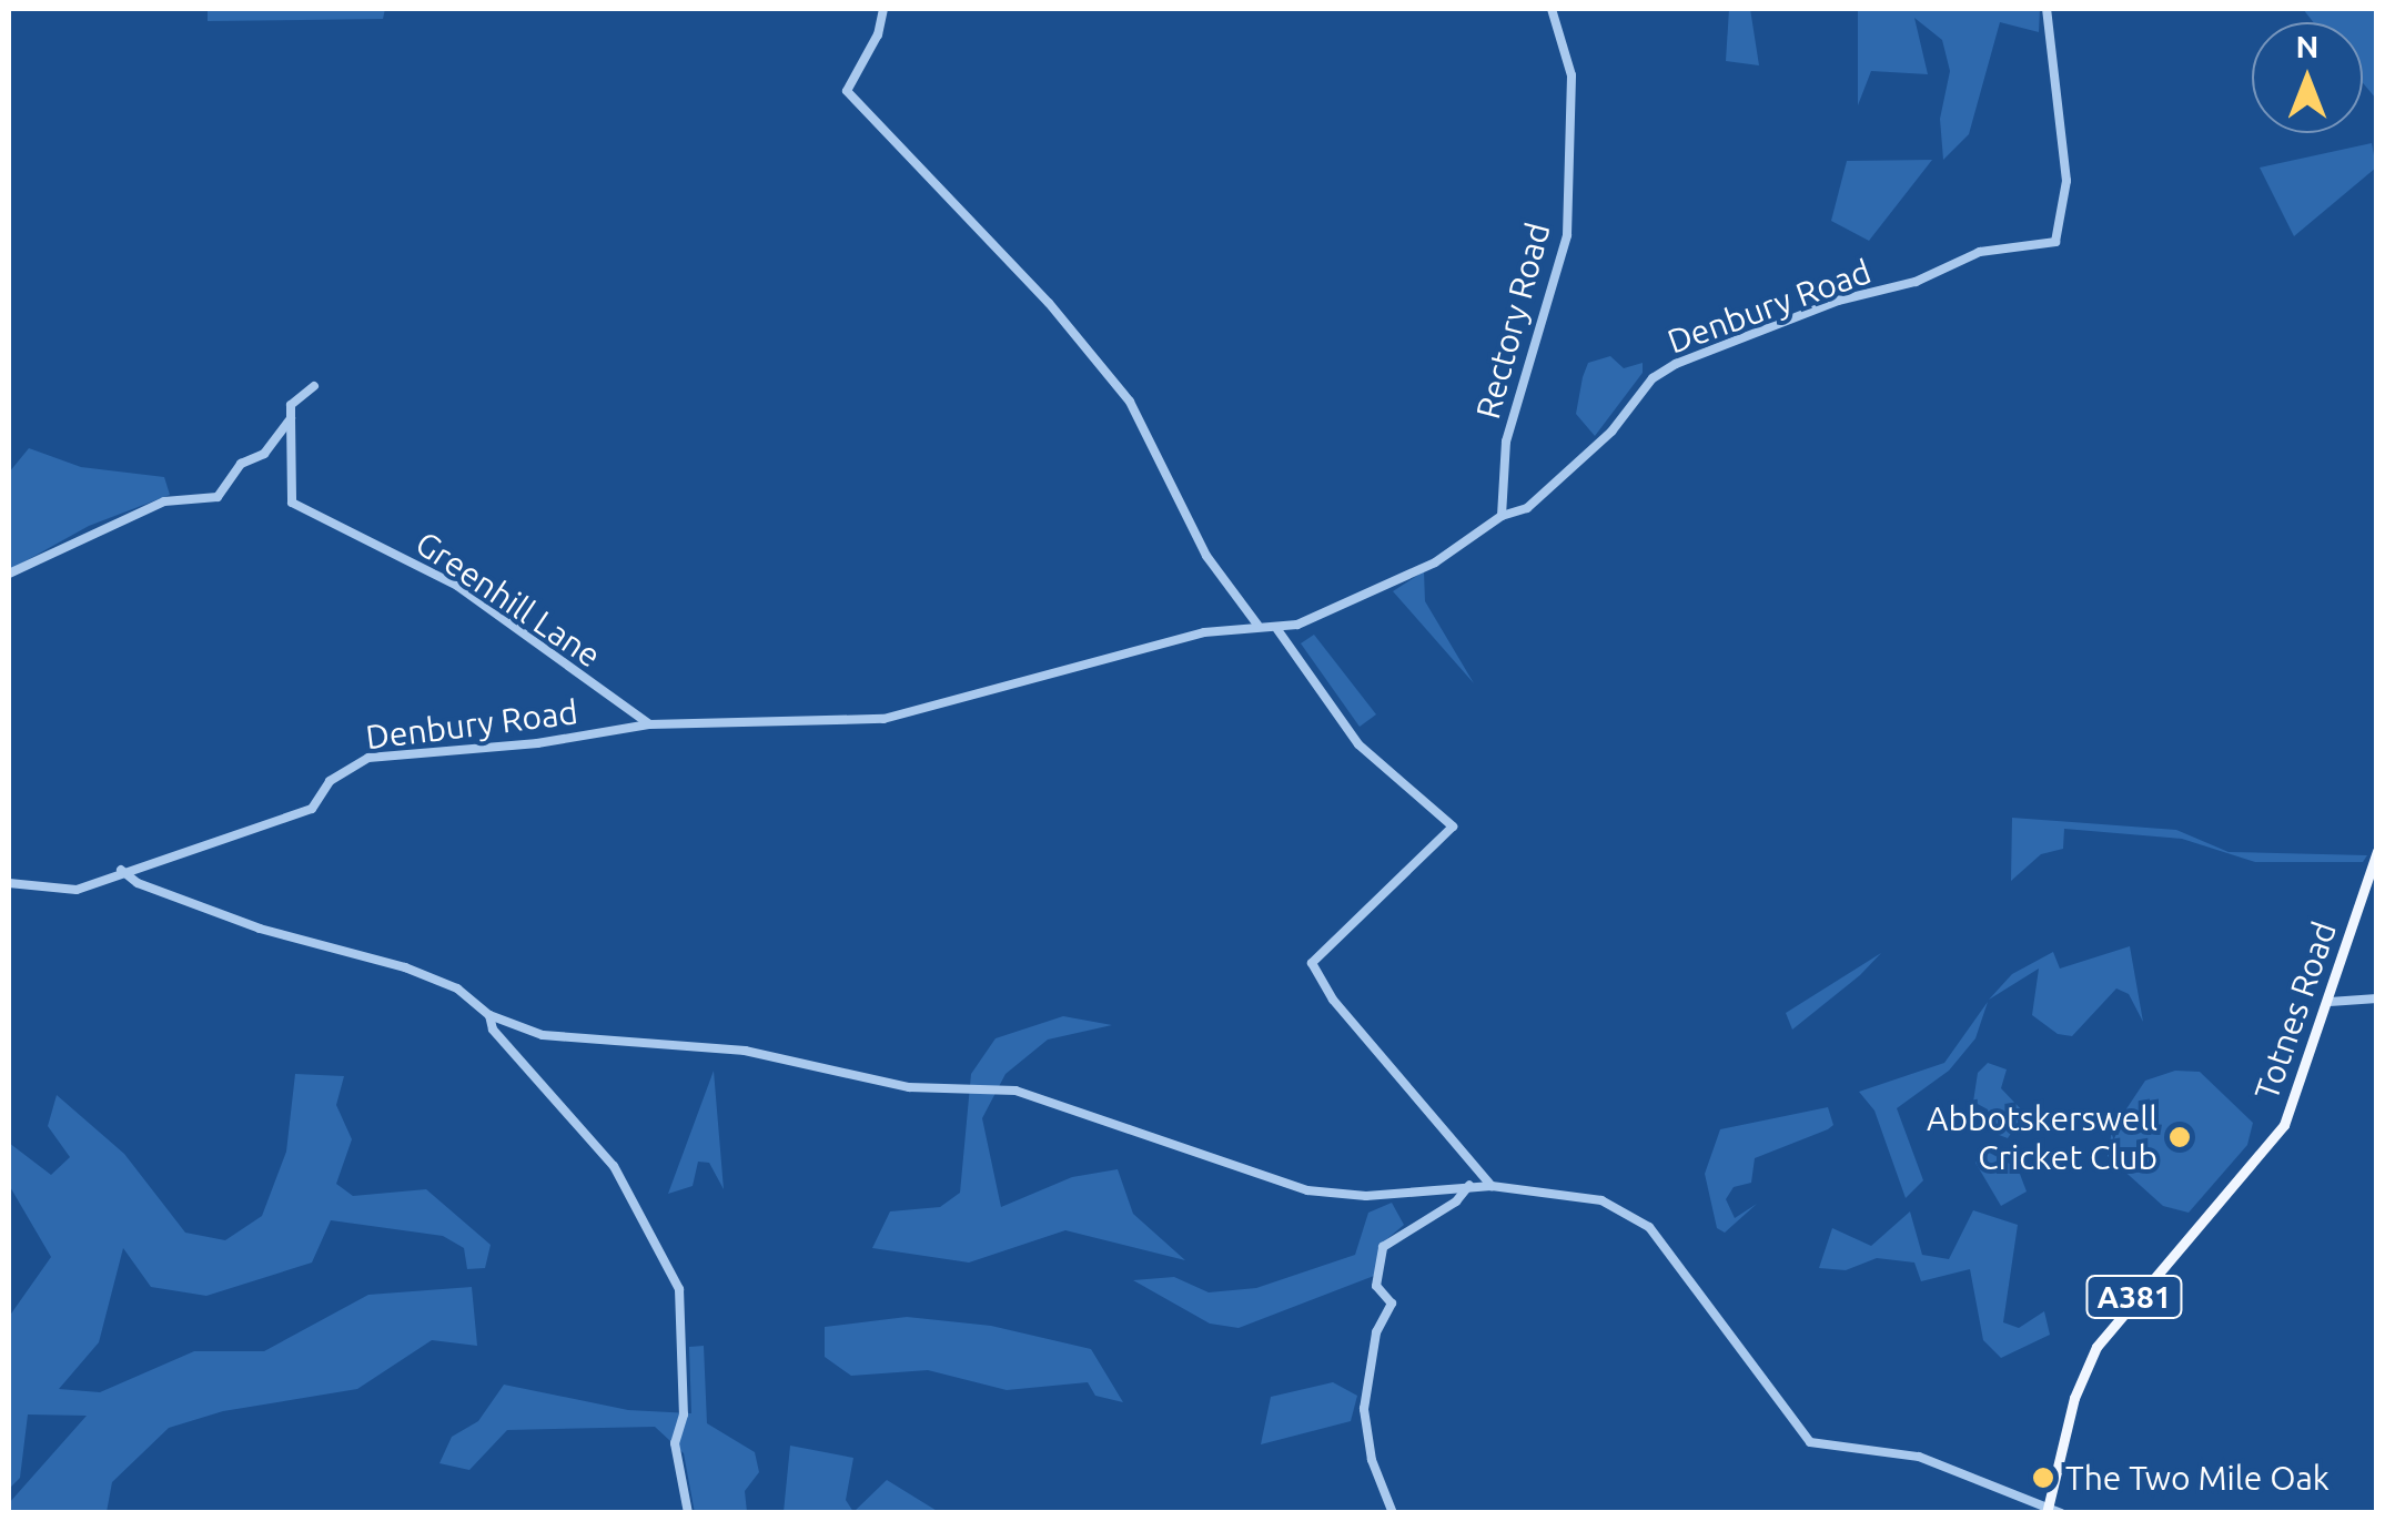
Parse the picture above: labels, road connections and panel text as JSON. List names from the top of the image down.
{
  "streets": {
    "main road": ["Totnes Road", "A381"],
    "street": ["Denbury Road", "Rectory Road", "Greenhill Lane"]
  },
  "crossings": [
    ["Denbury Road", "Rectory Road"],
    ["Denbury Road", "Greenhill Lane"]
  ],
  "places": ["Abbotskerswell Cricket Club", "The Two Mile Oak"],
  "north": "top"
}
